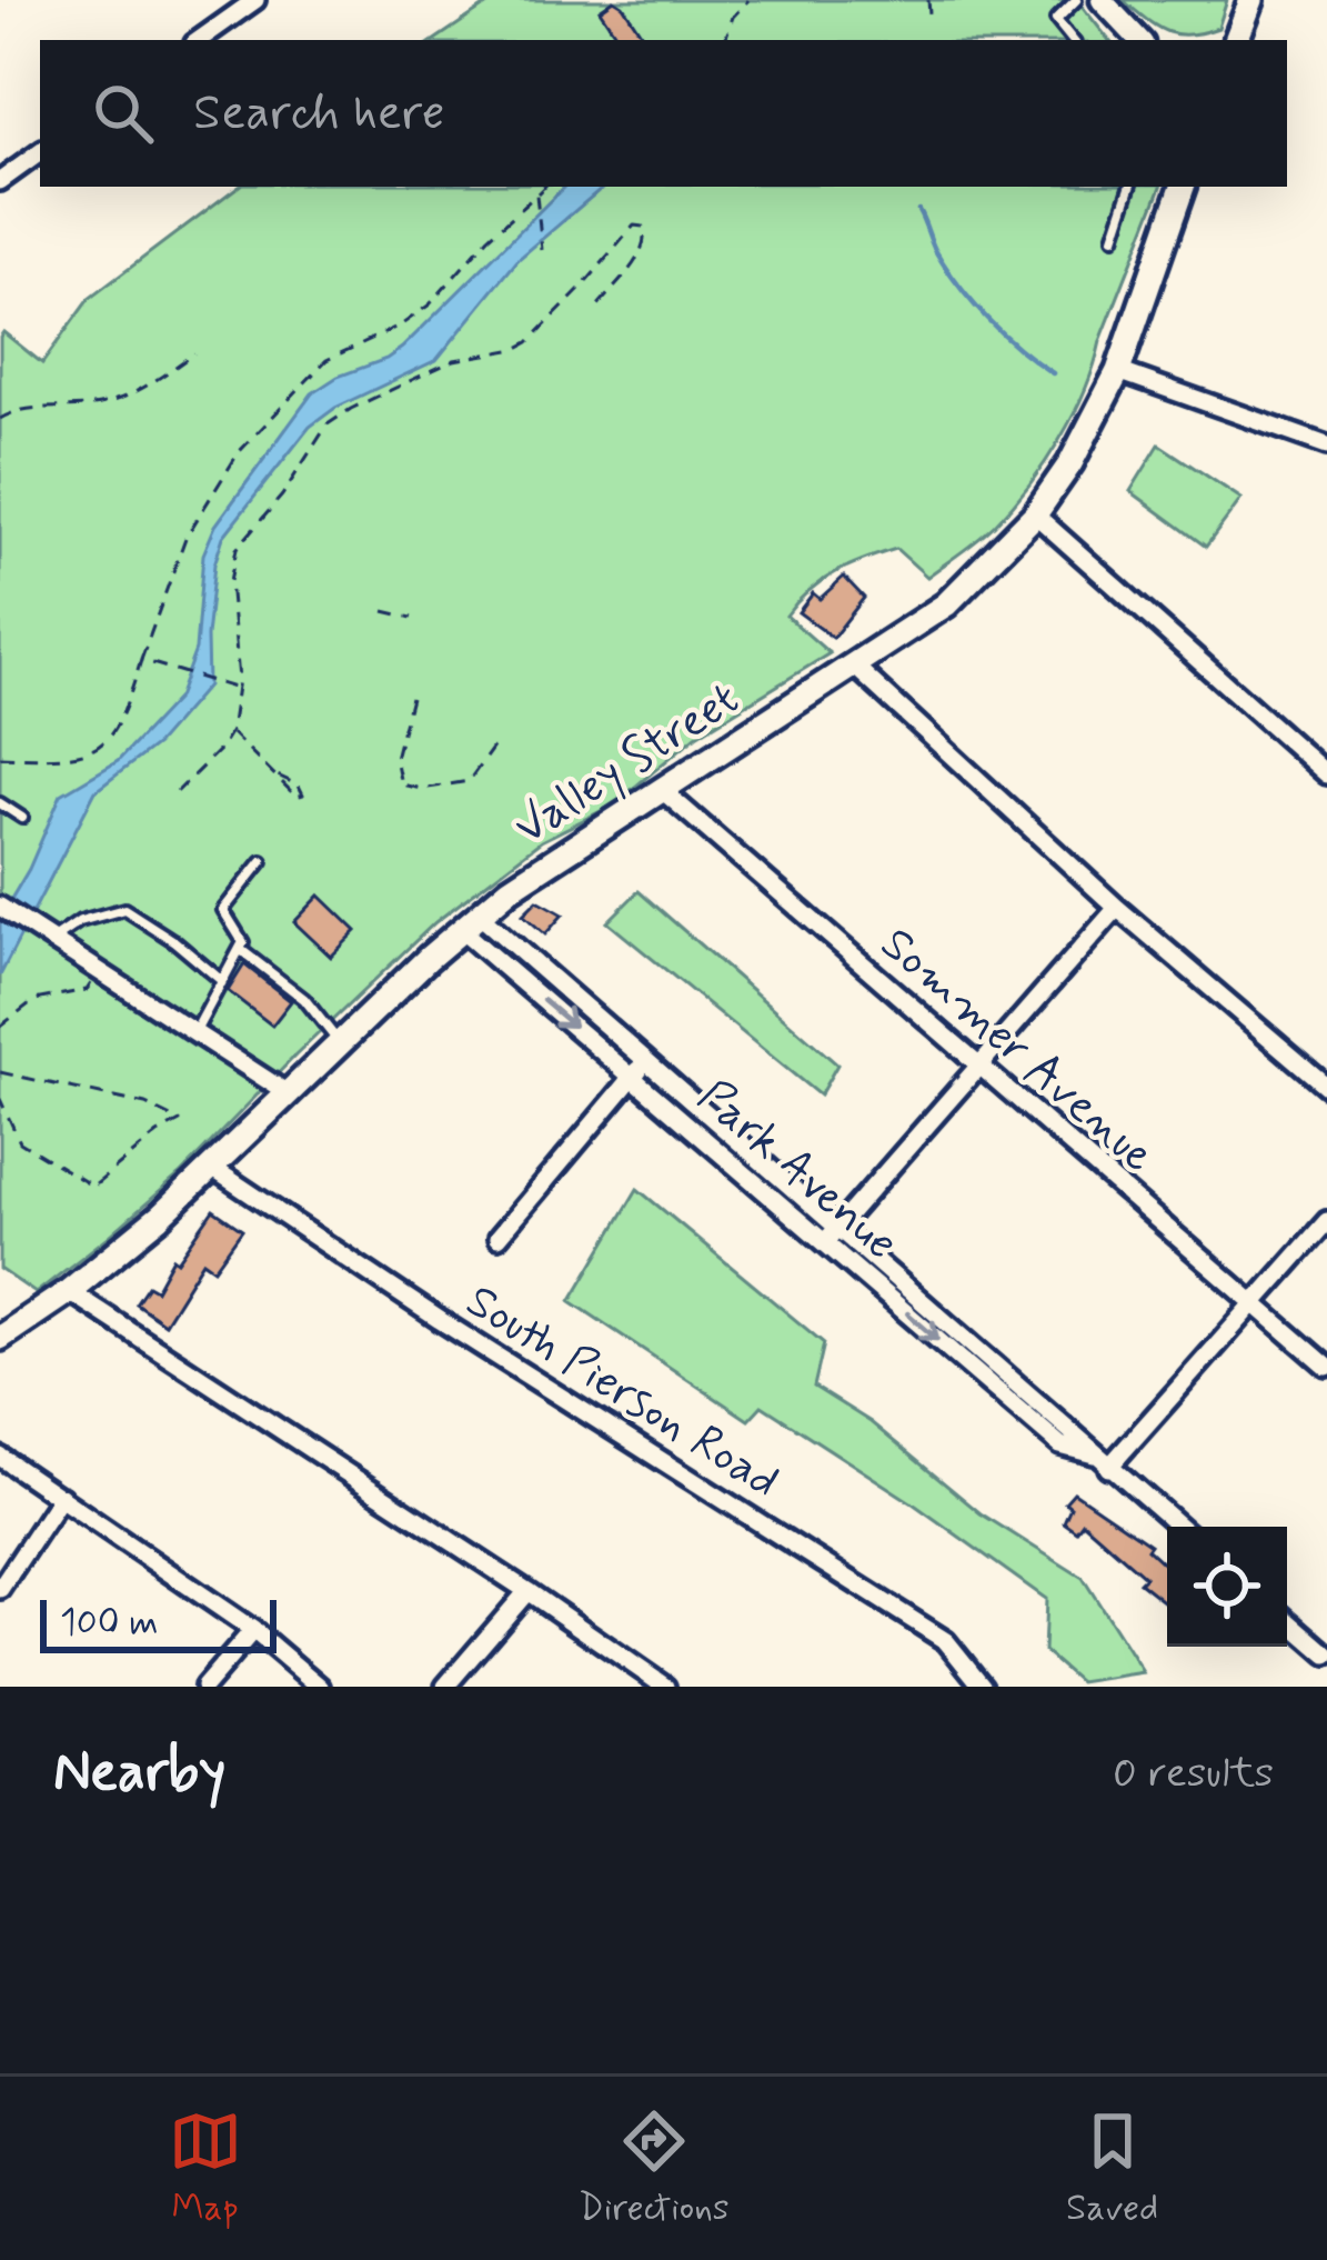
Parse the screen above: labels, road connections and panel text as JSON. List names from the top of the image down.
{
  "streets": {
    "main road": ["Valley Street"],
    "street": ["Sommer Avenue", "Park Avenue", "South Pierson Road"]
  },
  "crossings": [
    ["Valley Street", "Sommer Avenue"],
    ["Valley Street", "Park Avenue"],
    ["Valley Street", "South Pierson Road"]
  ],
  "scale_bar": "100 m",
  "page": {
    "search": "Search here",
    "scale": "100 m",
    "heading": ["Nearby", "0 results"],
    "nav": ["Map", "Directions", "Saved"]
  }
}
